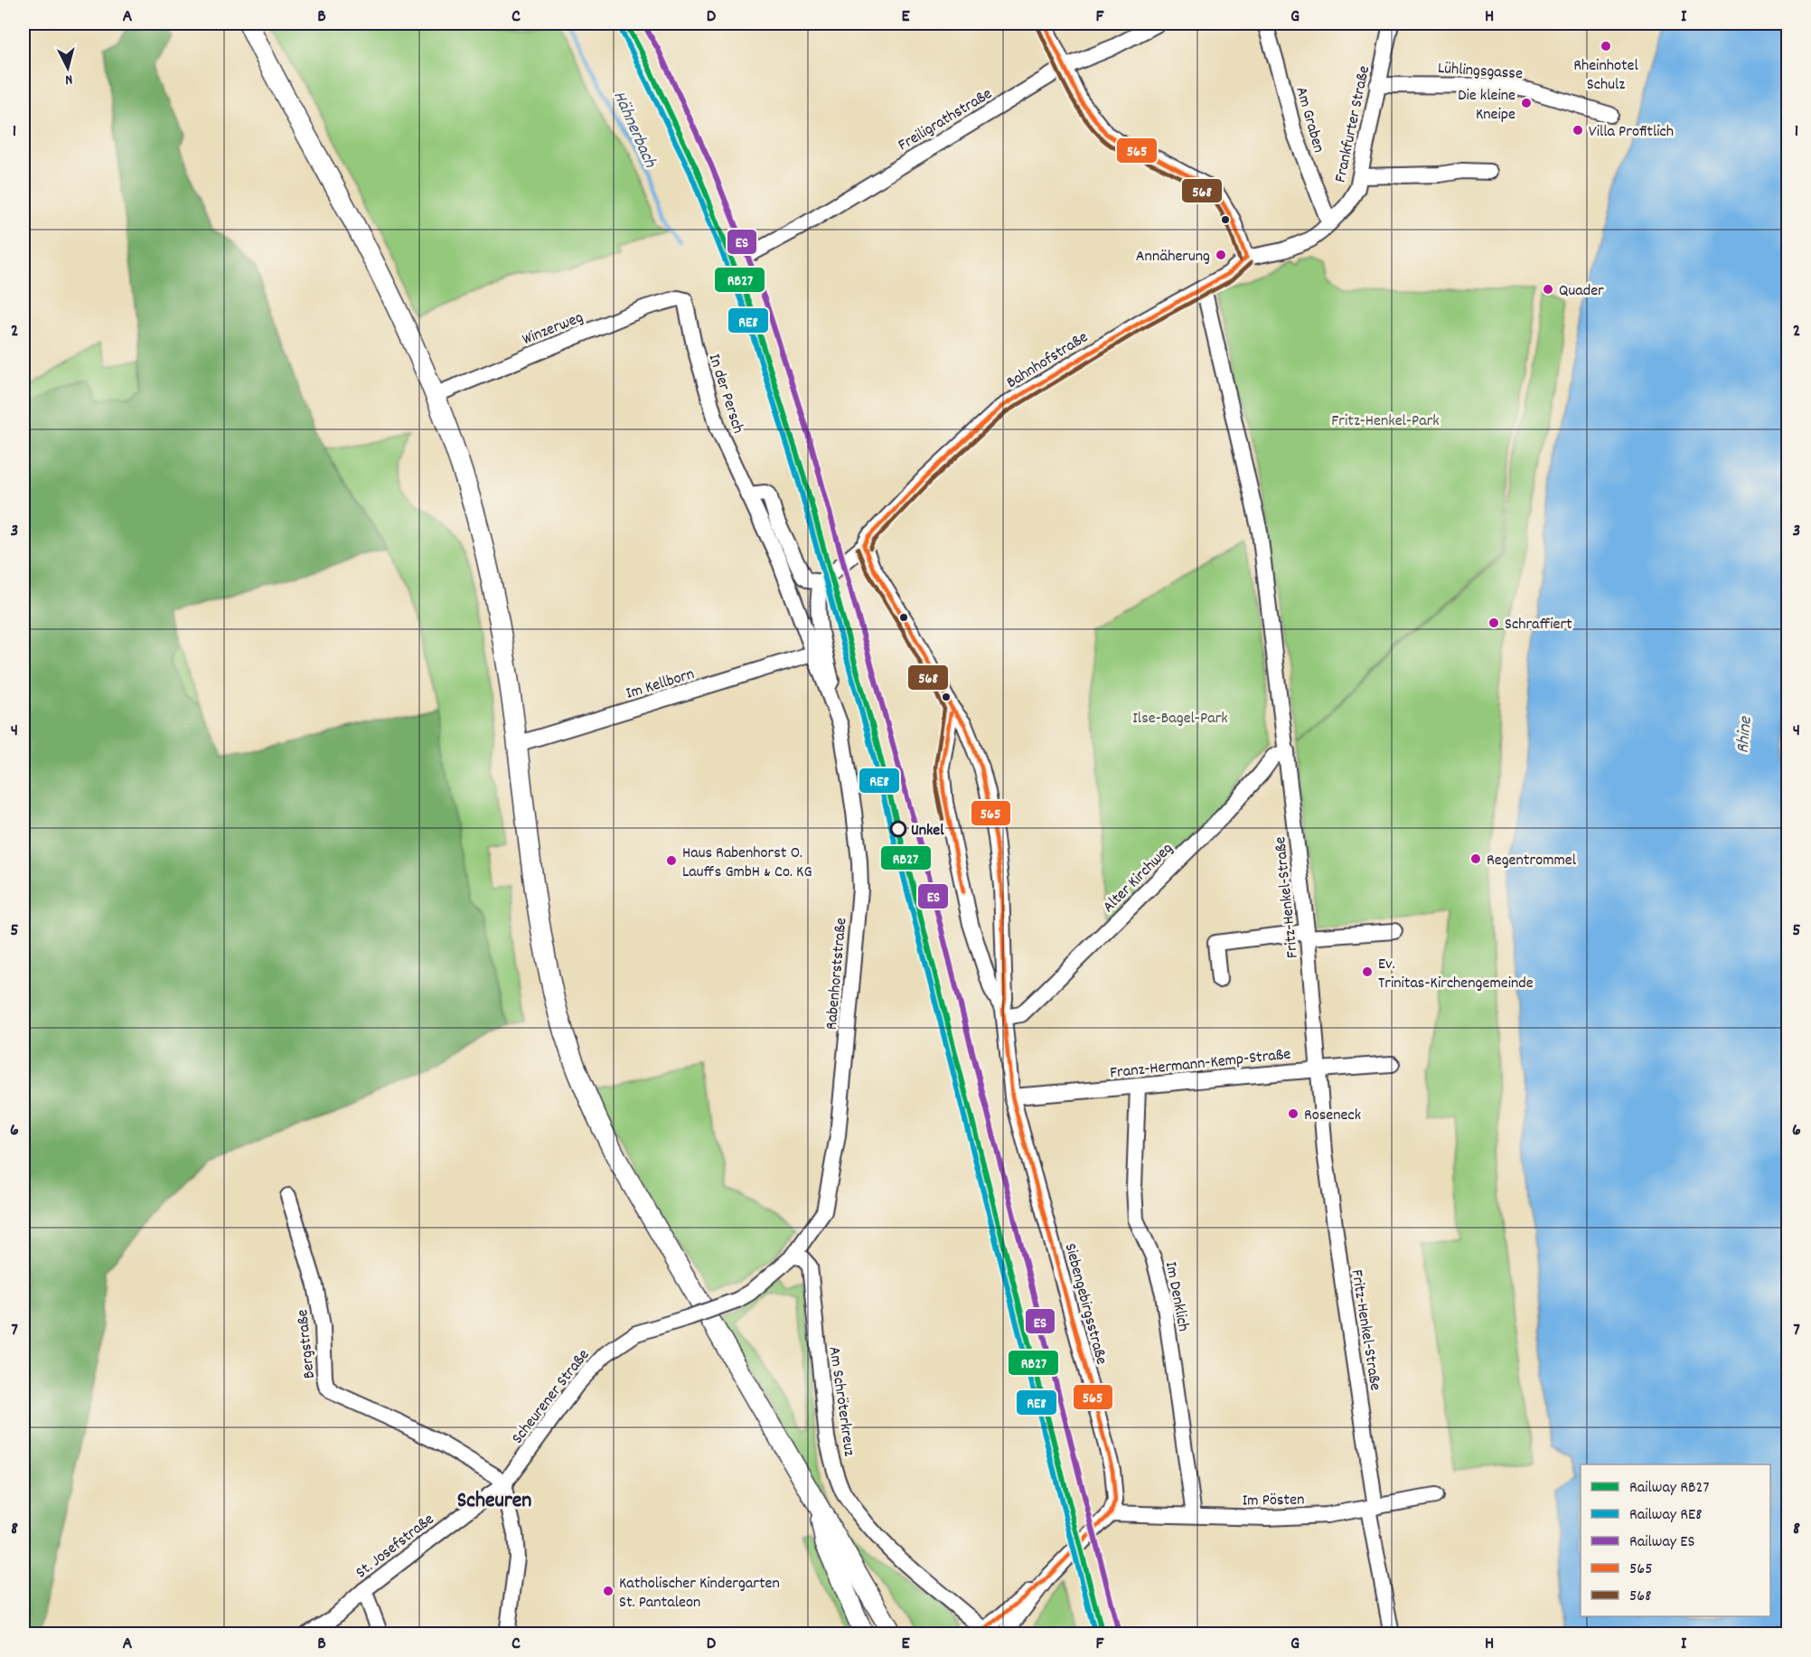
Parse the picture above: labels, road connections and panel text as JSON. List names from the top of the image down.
{
  "streets": {
    "street": [
      "Lühlingsgasse",
      "Freiligrathstraße",
      "Am Graben",
      "Frankfurter Straße",
      "Winzerweg",
      "Bahnhofstraße",
      "In der Persch",
      "Im Kellborn",
      "Alter Kirchweg",
      "Fritz-Henkel-Straße",
      "Rabenhorststraße",
      "Franz-Hermann-Kemp-Straße",
      "Im Denklich",
      "Siebengebirgsstraße",
      "Bergstraße",
      "Scheurener Straße",
      "Am Schröterkreuz",
      "Im Pösten",
      "St. Josefstraße"
    ]
  },
  "crossings": [
    ["Lühlingsgasse", "Frankfurter Straße"],
    ["Am Graben", "Frankfurter Straße"],
    ["Am Graben", "Bahnhofstraße"],
    ["Frankfurter Straße", "Bahnhofstraße"],
    ["Winzerweg", "In der Persch"],
    ["Bahnhofstraße", "Fritz-Henkel-Straße"],
    ["Bahnhofstraße", "Rabenhorststraße"],
    ["Bahnhofstraße", "Siebengebirgsstraße"],
    ["In der Persch", "Im Kellborn"],
    ["In der Persch", "Rabenhorststraße"],
    ["Im Kellborn", "Rabenhorststraße"],
    ["Alter Kirchweg", "Fritz-Henkel-Straße"],
    ["Alter Kirchweg", "Siebengebirgsstraße"],
    ["Fritz-Henkel-Straße", "Franz-Hermann-Kemp-Straße"],
    ["Fritz-Henkel-Straße", "Im Pösten"],
    ["Rabenhorststraße", "Scheurener Straße"],
    ["Rabenhorststraße", "Am Schröterkreuz"],
    ["Franz-Hermann-Kemp-Straße", "Im Denklich"],
    ["Franz-Hermann-Kemp-Straße", "Siebengebirgsstraße"],
    ["Im Denklich", "Im Pösten"],
    ["Siebengebirgsstraße", "Im Pösten"],
    ["Bergstraße", "Scheurener Straße"],
    ["Bergstraße", "St. Josefstraße"],
    ["Scheurener Straße", "Am Schröterkreuz"],
    ["Scheurener Straße", "St. Josefstraße"]
  ],
  "districts": ["Scheuren"],
  "water": ["Hähnerbach", "Rhine"],
  "parks": ["Fritz-Henkel-Park", "Ilse-Bagel-Park"],
  "places": [
    "Rheinhotel Schulz",
    "Die kleine Kneipe",
    "Villa Profitlich",
    "Annäherung",
    "Quader",
    "Schraffiert",
    "Unkel",
    "Regentrommel",
    "Haus Rabenhorst O. Lauffs GmbH & Co. KG",
    "Ev. Trinitas-Kirchengemeinde",
    "Roseneck",
    "Katholischer Kindergarten St. Pantaleon"
  ],
  "lines": [
    "rail line RB27",
    "rail line ES",
    "transit line 565",
    "transit line 568",
    "rail line RE8"
  ],
  "legend": [
    "Railway RB27",
    "Railway RE8",
    "Railway ES",
    "565",
    "568"
  ],
  "north": "bottom",
  "grid": {
    "columns": [
      "A",
      "B",
      "C",
      "D",
      "E",
      "F",
      "G",
      "H",
      "I"
    ],
    "rows": [
      "1",
      "2",
      "3",
      "4",
      "5",
      "6",
      "7",
      "8"
    ]
  }
}
